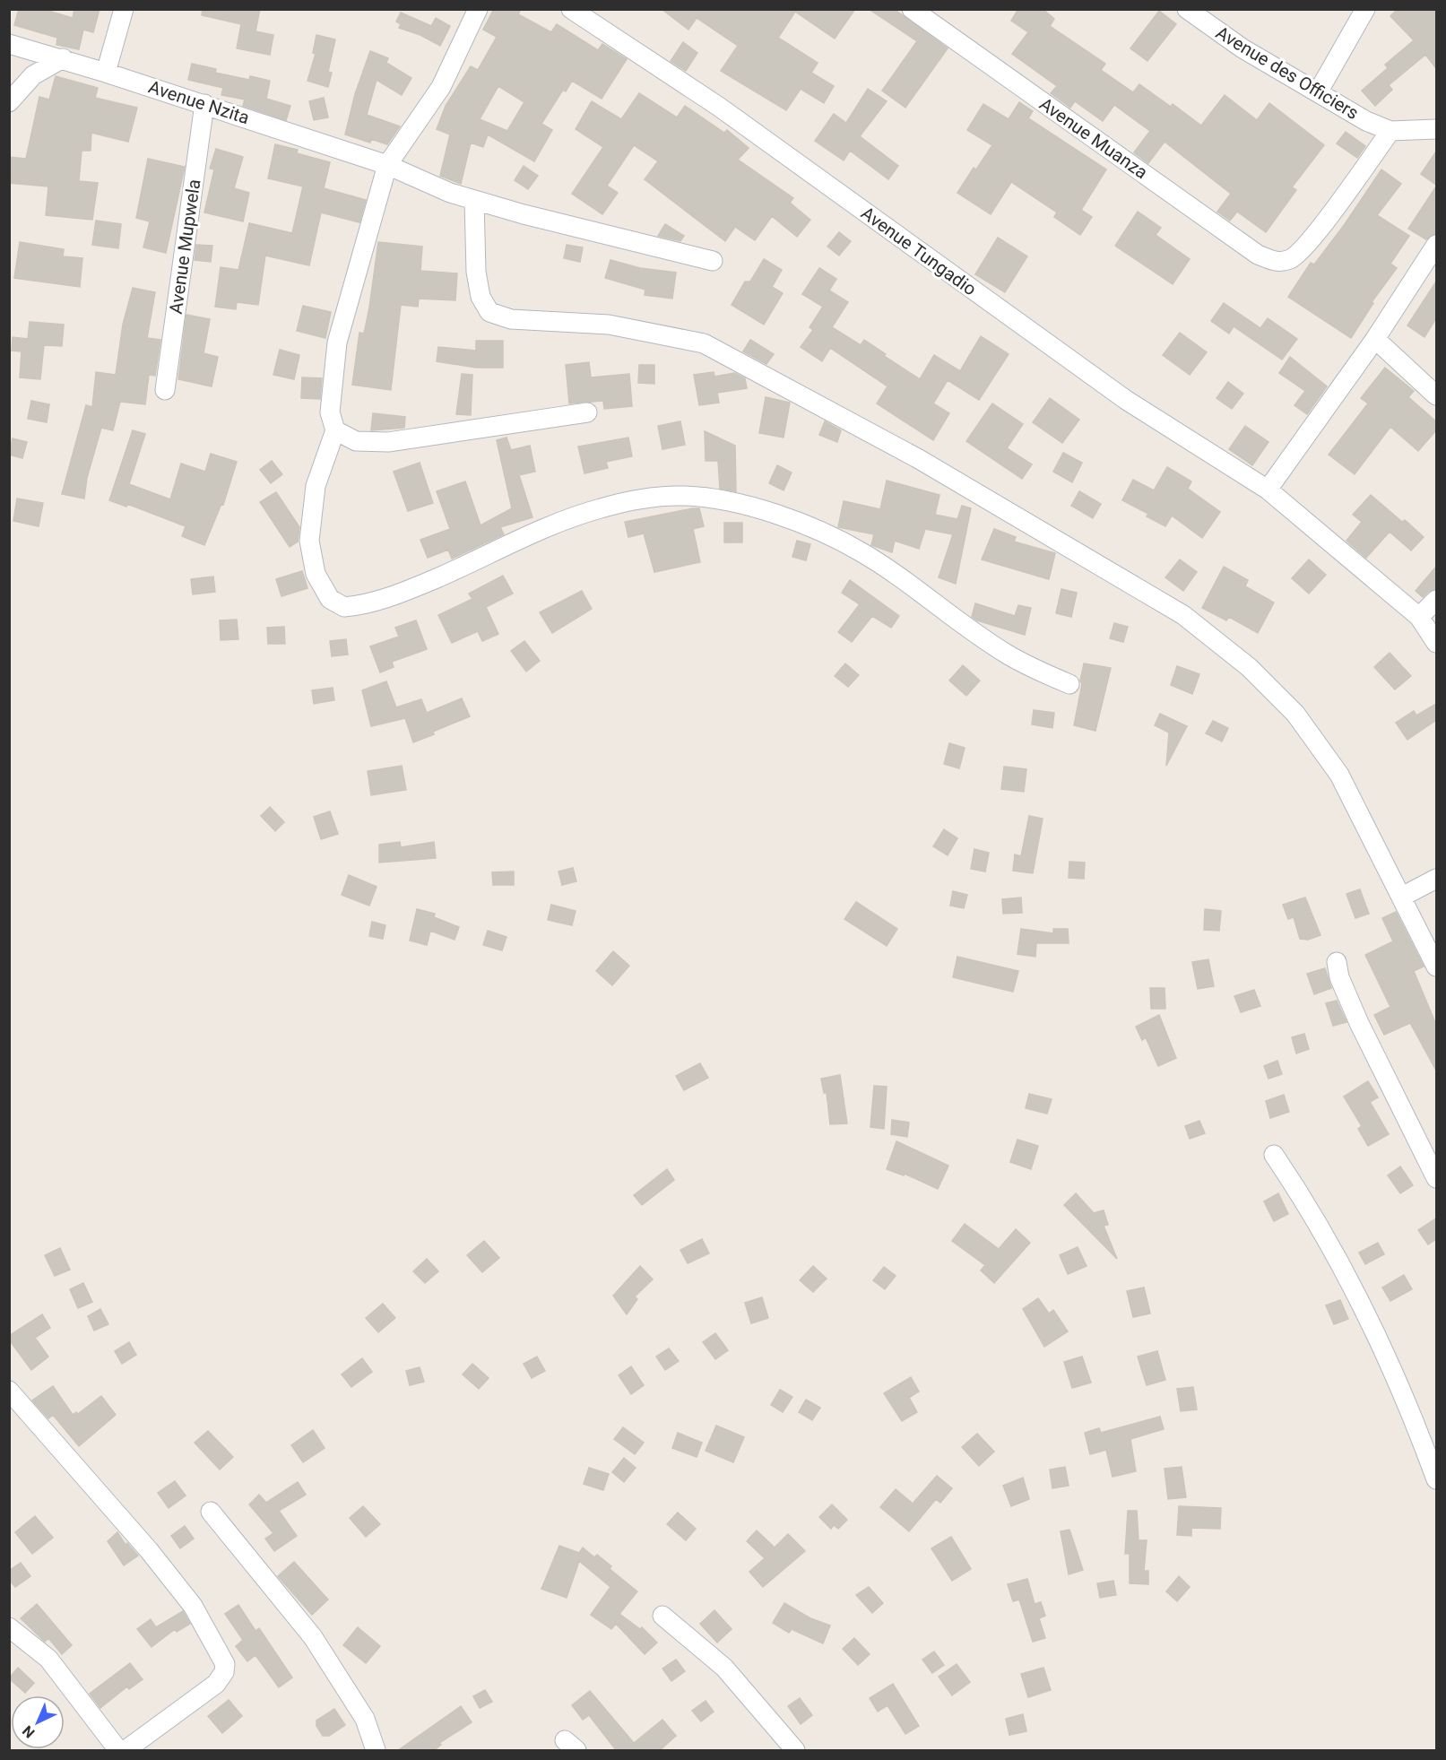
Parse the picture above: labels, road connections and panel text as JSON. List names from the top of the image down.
{
  "streets": {
    "street": [
      "Avenue des Officiers",
      "Avenue Nzita",
      "Avenue Muanza",
      "Avenue Mupwela",
      "Avenue Tungadio"
    ]
  },
  "crossings": [
    ["Avenue des Officiers", "Avenue Muanza"],
    ["Avenue Nzita", "Avenue Mupwela"]
  ],
  "north": "bottom left"
}
